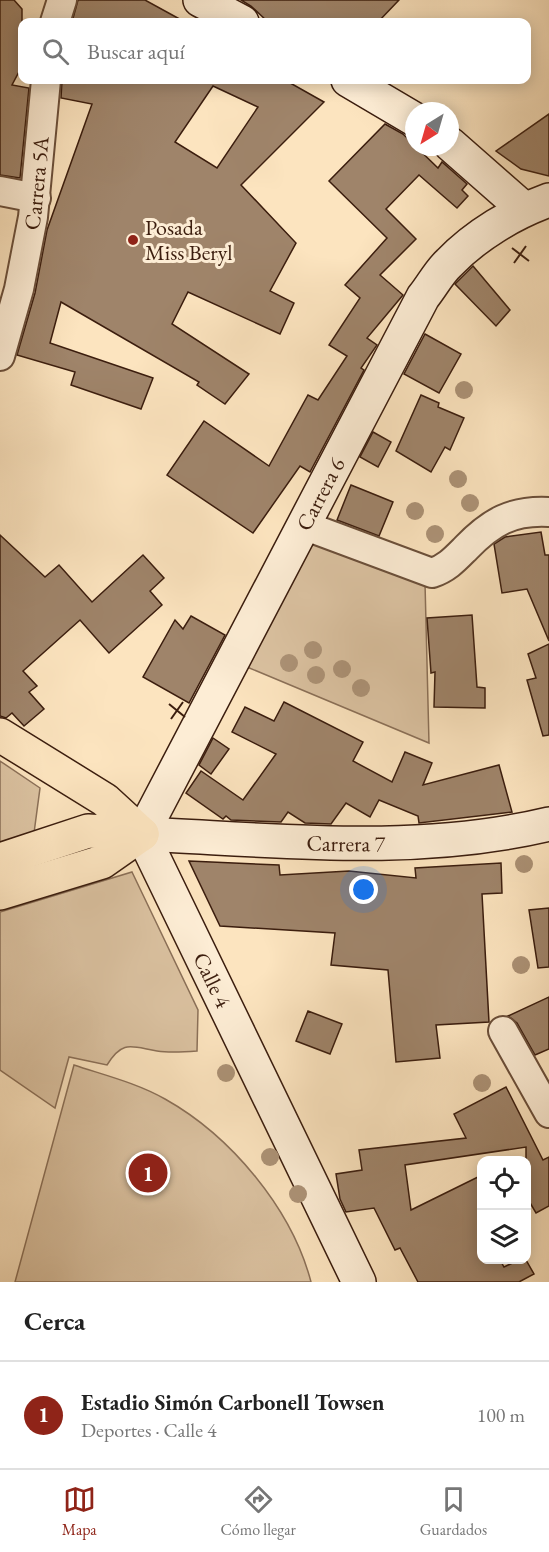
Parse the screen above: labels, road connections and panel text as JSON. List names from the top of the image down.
{
  "streets": {
    "main road": ["Carrera 6", "Calle 4"],
    "street": ["Carrera 5A", "Carrera 7"]
  },
  "crossings": [
    ["Carrera 6", "Carrera 7"],
    ["Carrera 6", "Calle 4"],
    ["Carrera 7", "Calle 4"]
  ],
  "places": ["Posada Miss Beryl"],
  "north": "bottom left",
  "page": {
    "search": "Buscar aquí",
    "pins": "1",
    "heading": "Cerca",
    "list": [
      {
        "mark": "1",
        "name": "Estadio Simón Carbonell Towsen",
        "note": "Deportes · Calle 4",
        "value": "100 m"
      }
    ],
    "nav": ["Mapa", "Cómo llegar", "Guardados"]
  }
}
